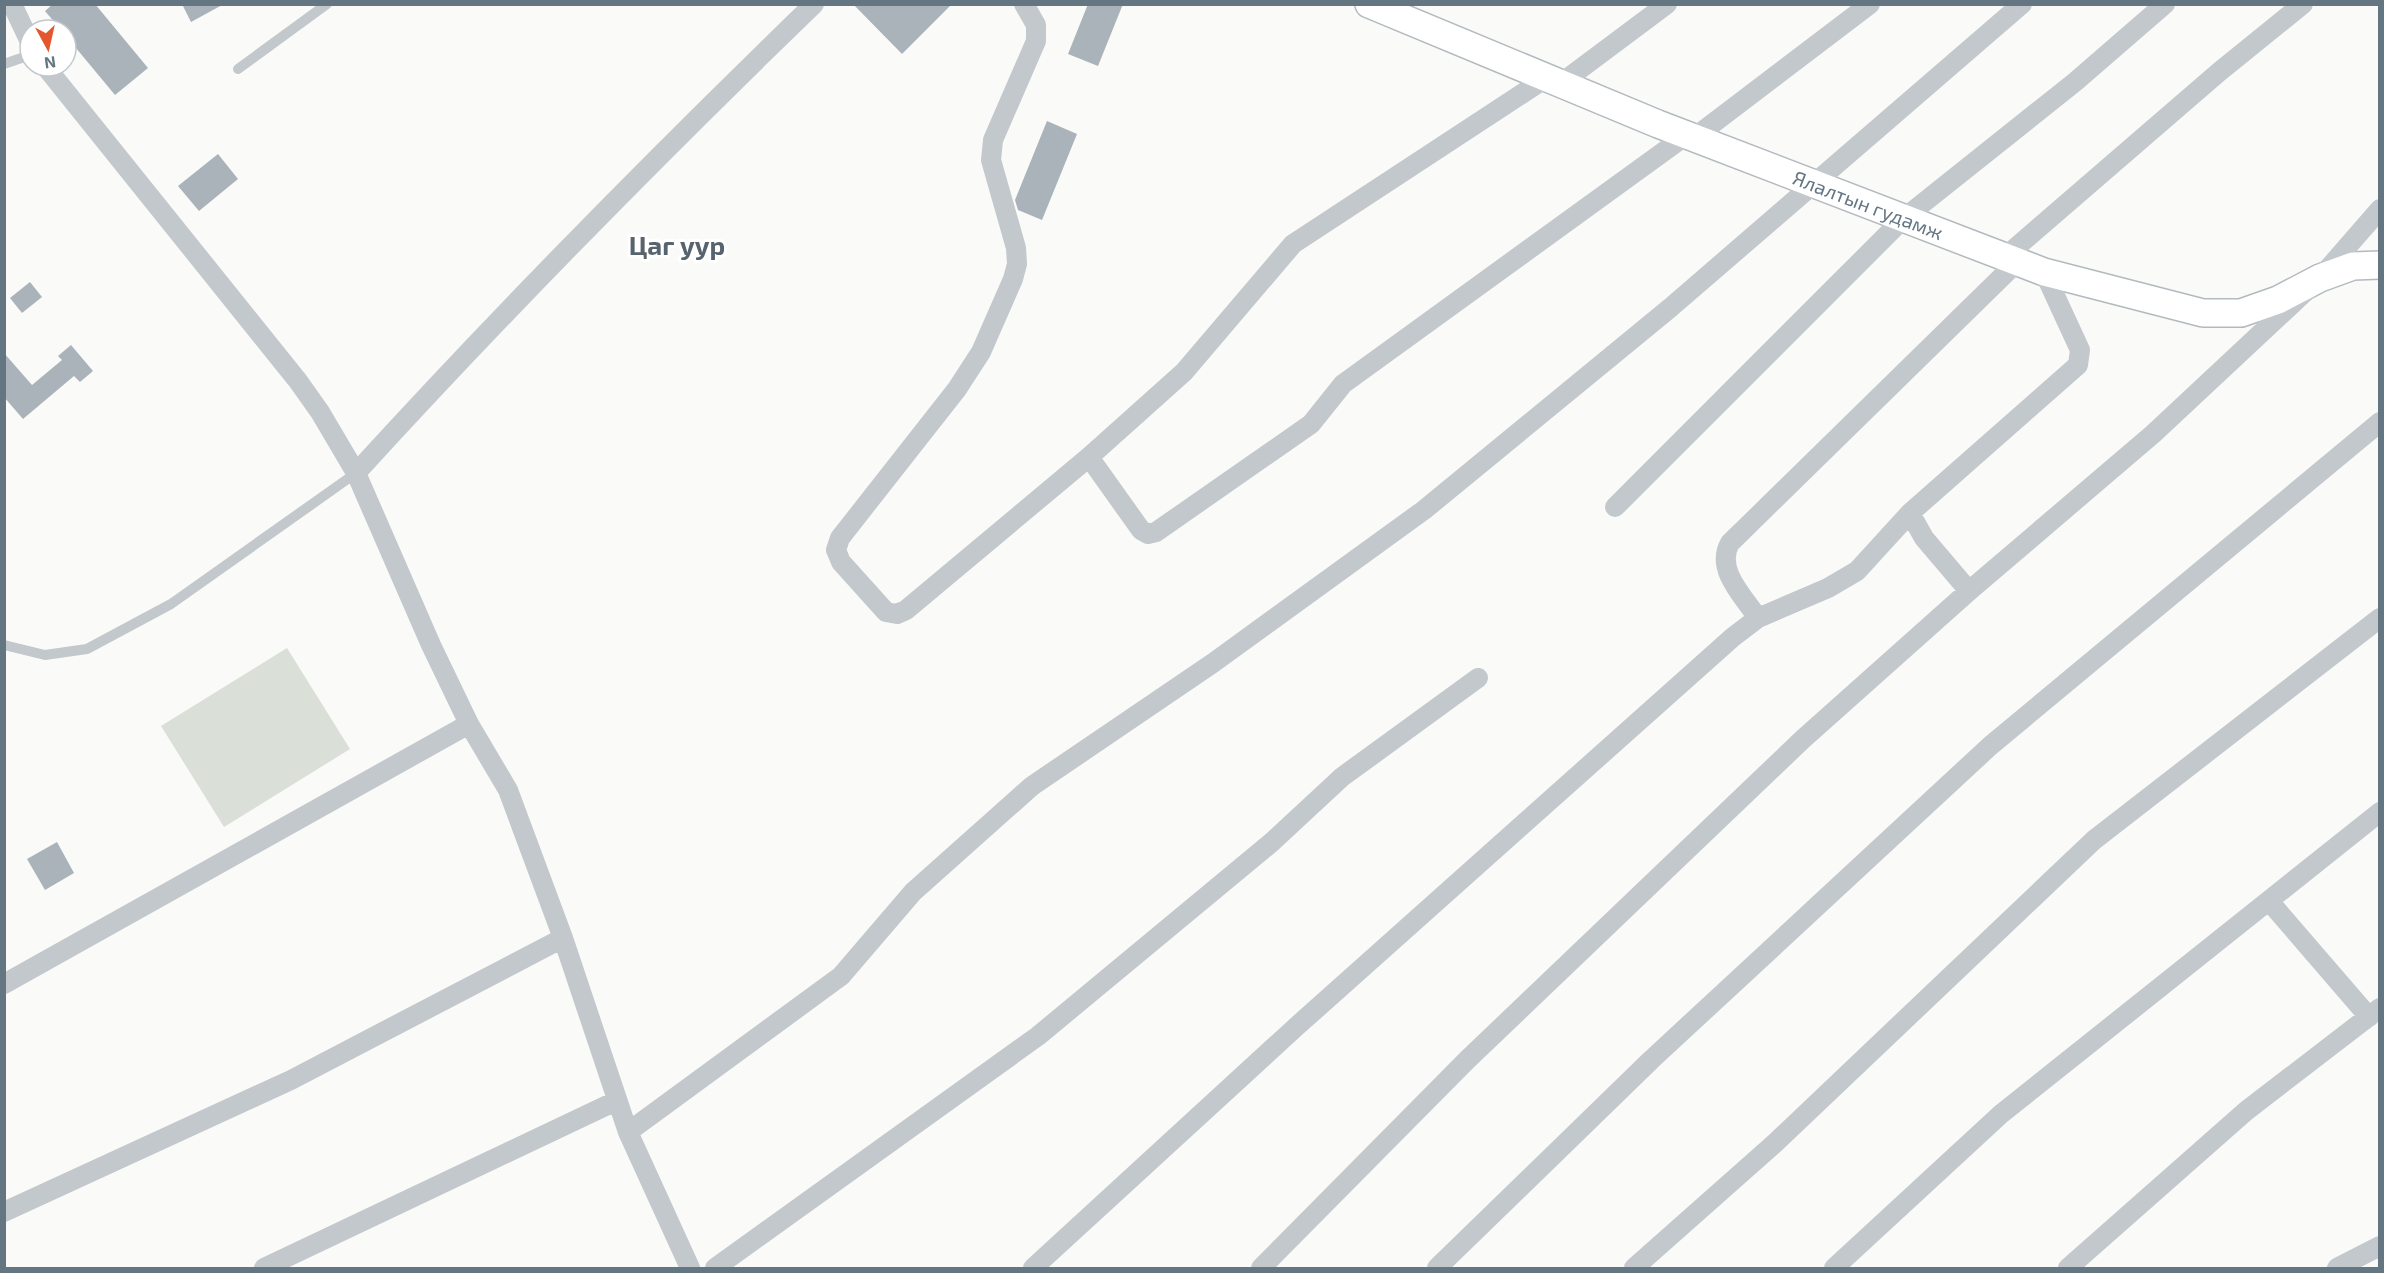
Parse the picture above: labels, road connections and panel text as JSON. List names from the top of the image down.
{
  "streets": {
    "street": ["Ялалтын гудамж"]
  },
  "districts": ["Цаг уур"],
  "north": "bottom"
}
